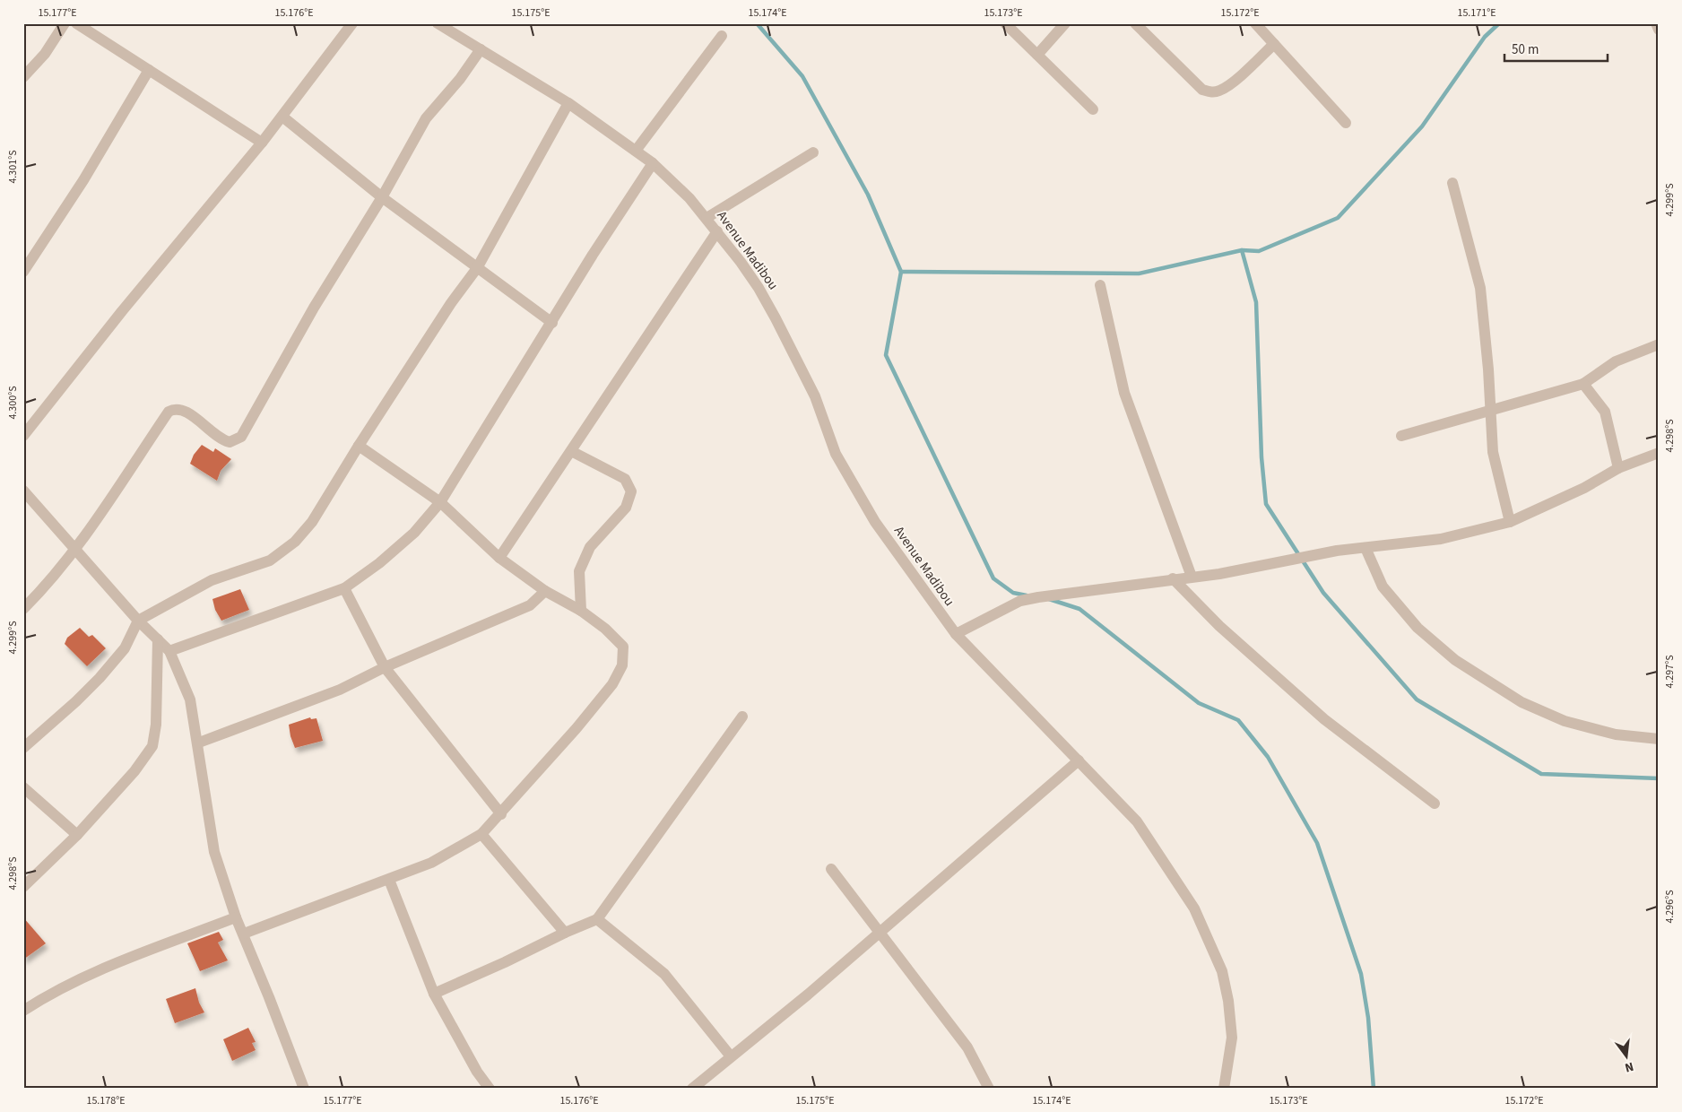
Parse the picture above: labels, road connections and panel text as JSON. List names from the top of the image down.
{
  "streets": {
    "street": ["Avenue Madibou"]
  },
  "scale_bar": "50 m",
  "north": "bottom",
  "coordinates": [
    "15.177°E",
    "15.176°E",
    "15.175°E",
    "15.174°E",
    "15.173°E",
    "15.172°E",
    "15.171°E",
    "4.301°S",
    "4.299°S",
    "4.300°S",
    "4.298°S",
    "4.297°S",
    "4.296°S",
    "15.178°E"
  ]
}
